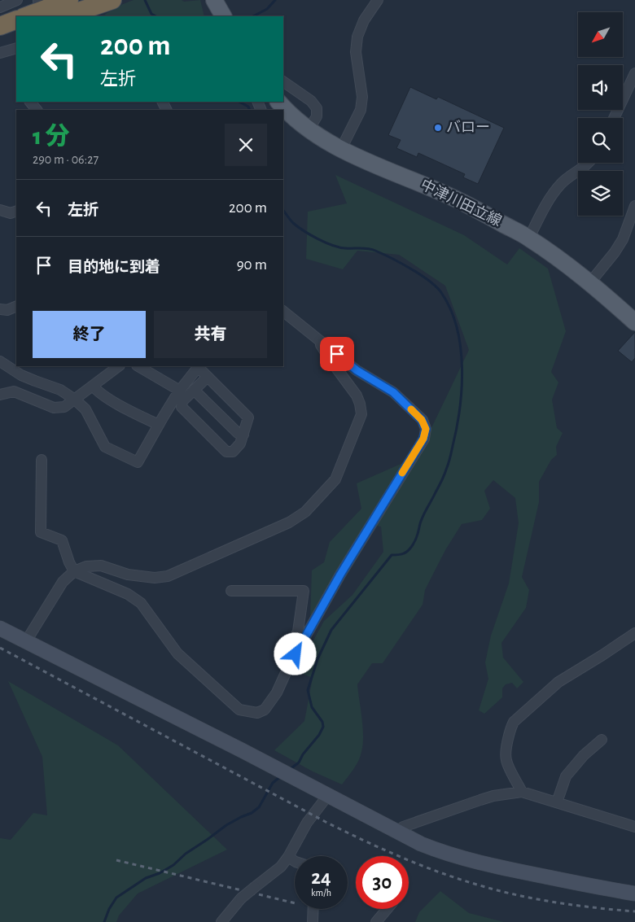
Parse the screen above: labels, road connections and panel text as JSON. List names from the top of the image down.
{
  "streets": {
    "main road": ["中津川田立線"]
  },
  "places": ["バロー"],
  "north": "bottom left",
  "page": {
    "turn": ["200 m", "左折"],
    "heading": ["1 分", "290 m · 06:27"],
    "list": [
      {
        "name": "左折",
        "value": "200 m"
      },
      {
        "name": "目的地に到着",
        "value": "90 m"
      }
    ],
    "buttons": ["終了", "共有"],
    "speed": "24 km/h",
    "limit": "30"
  }
}
